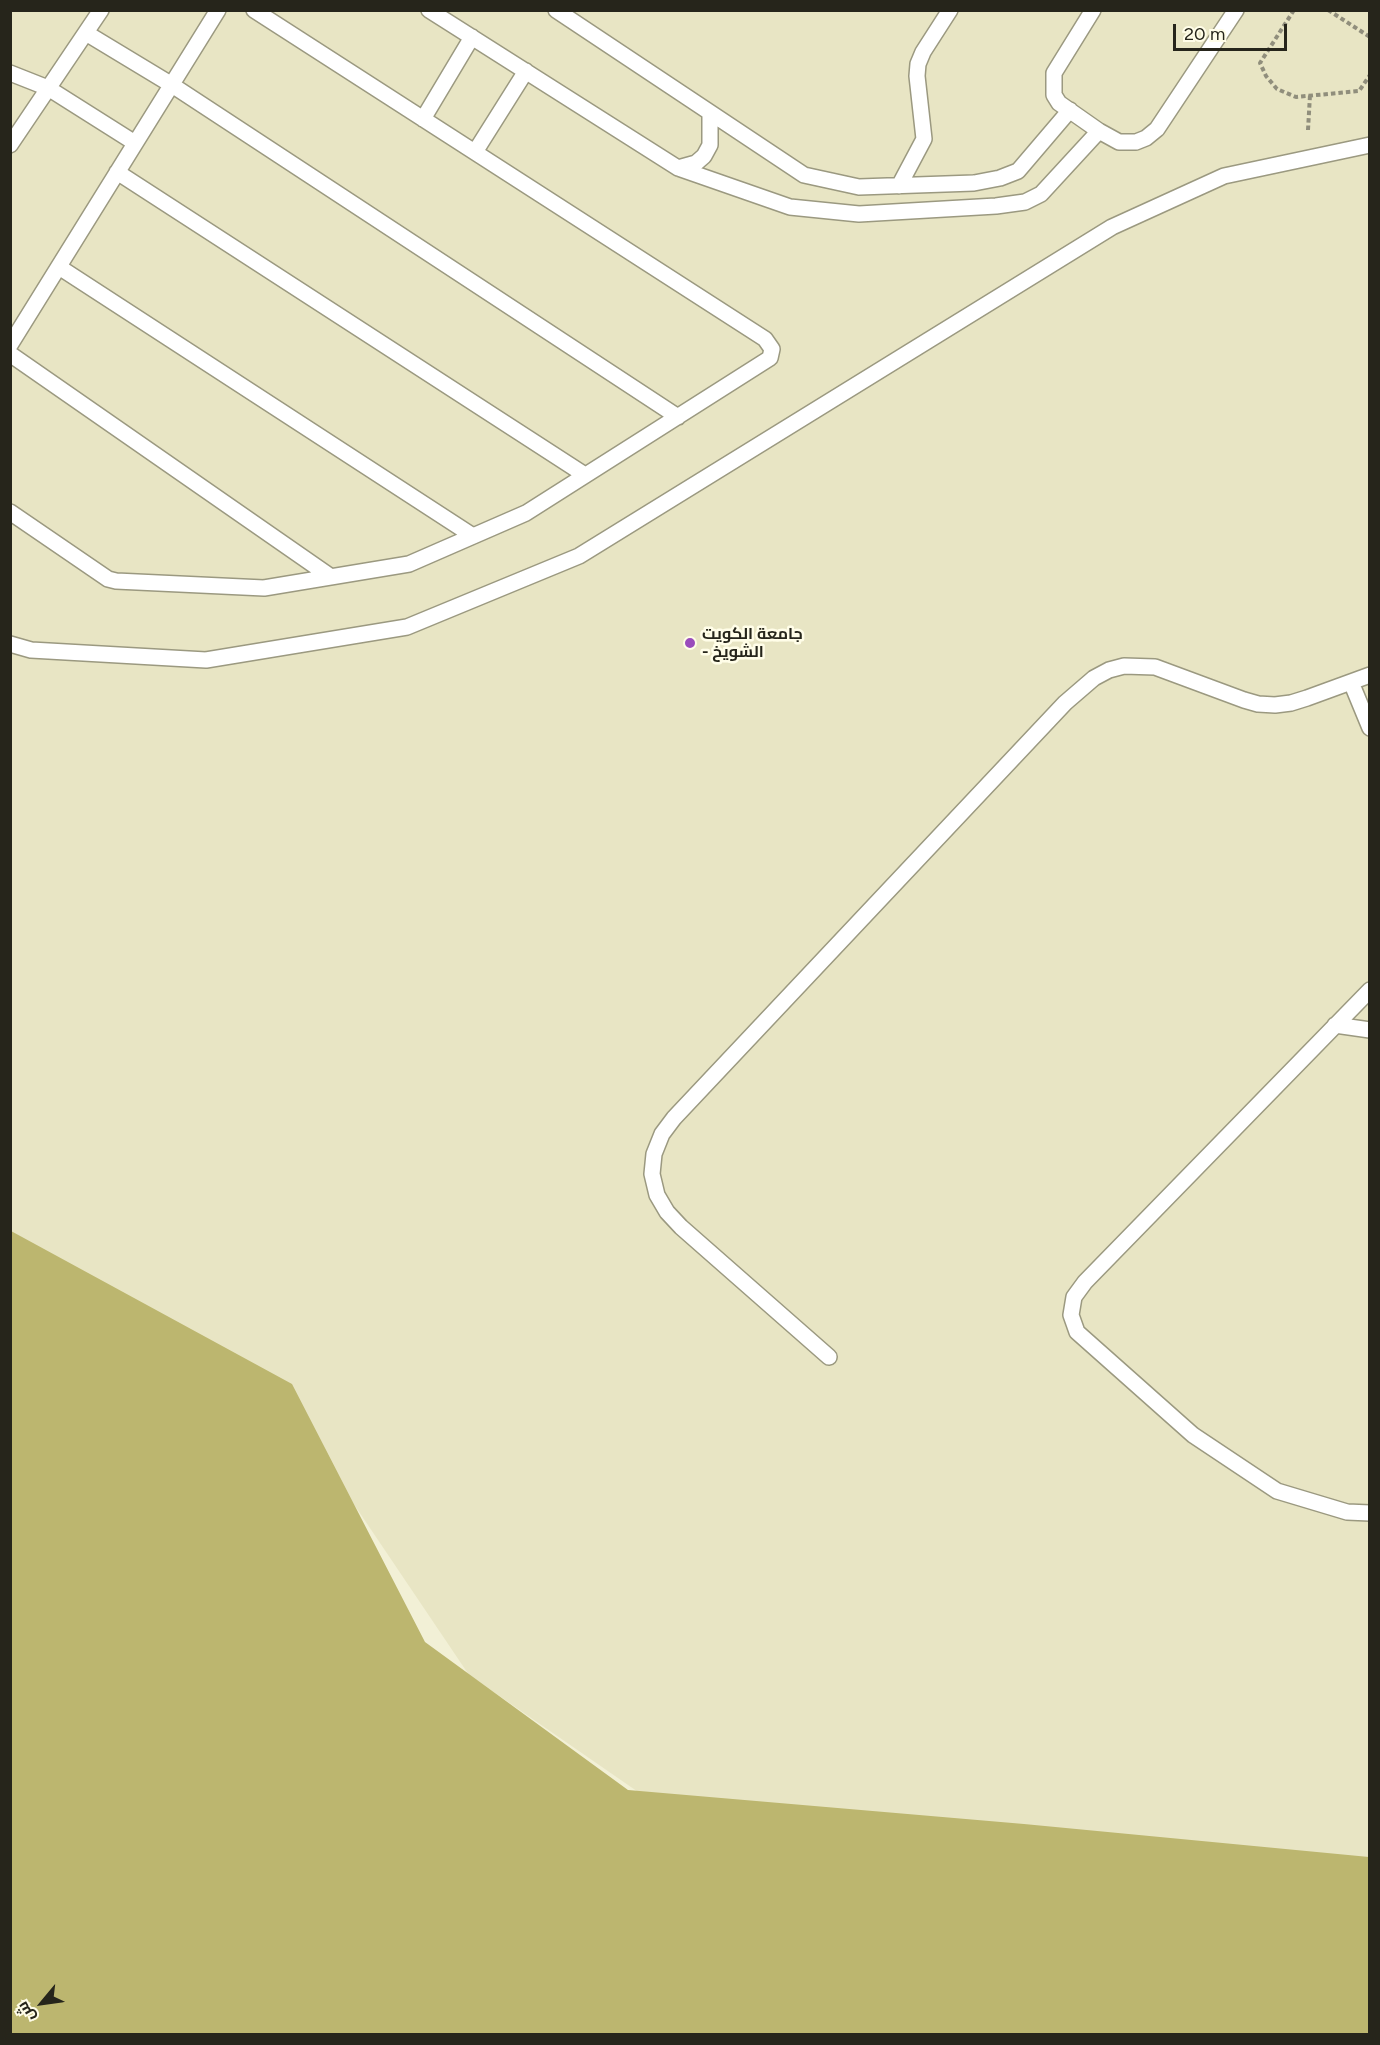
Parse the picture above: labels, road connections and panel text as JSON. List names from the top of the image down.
{
  "places": ["جامعة الكويت - الشويخ"],
  "scale_bar": "20 m",
  "north": "bottom left"
}
